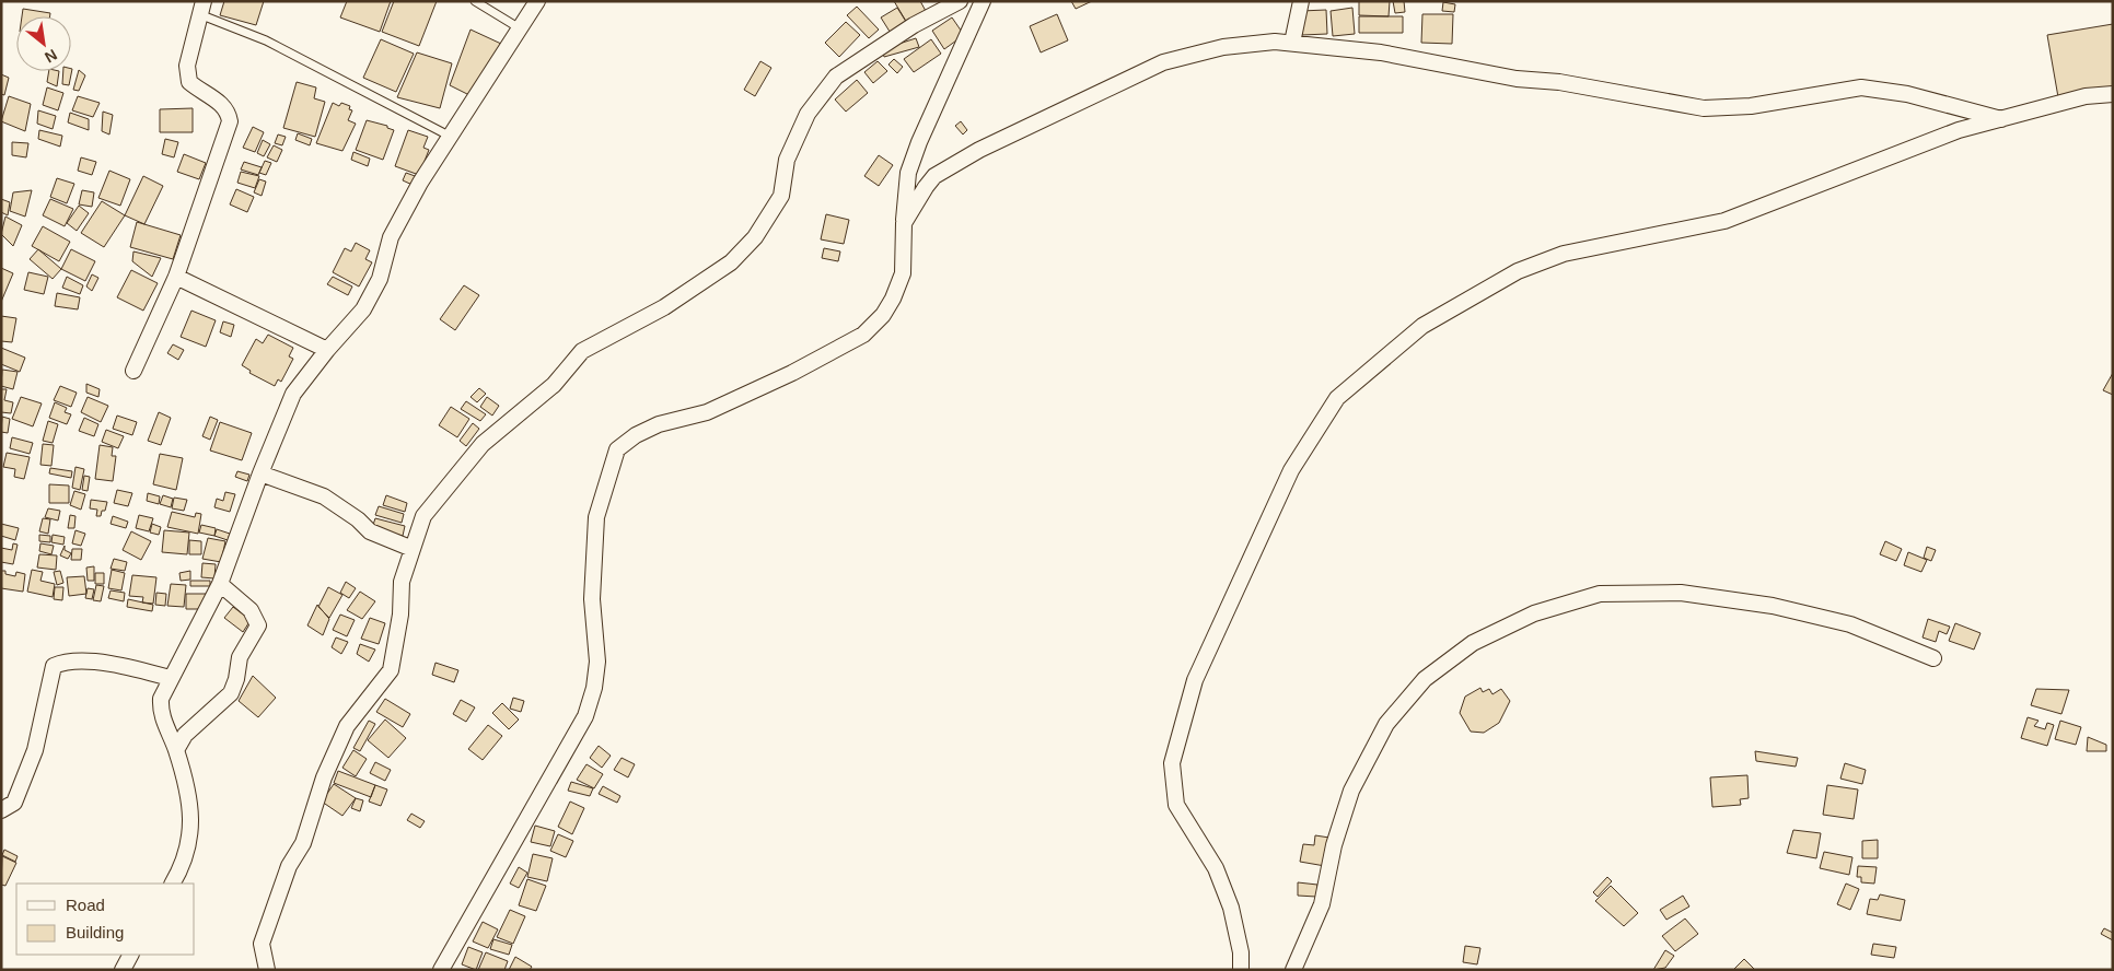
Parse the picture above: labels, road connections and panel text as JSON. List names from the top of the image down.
{
  "legend": ["Road", "Building"],
  "north": "bottom right"
}
